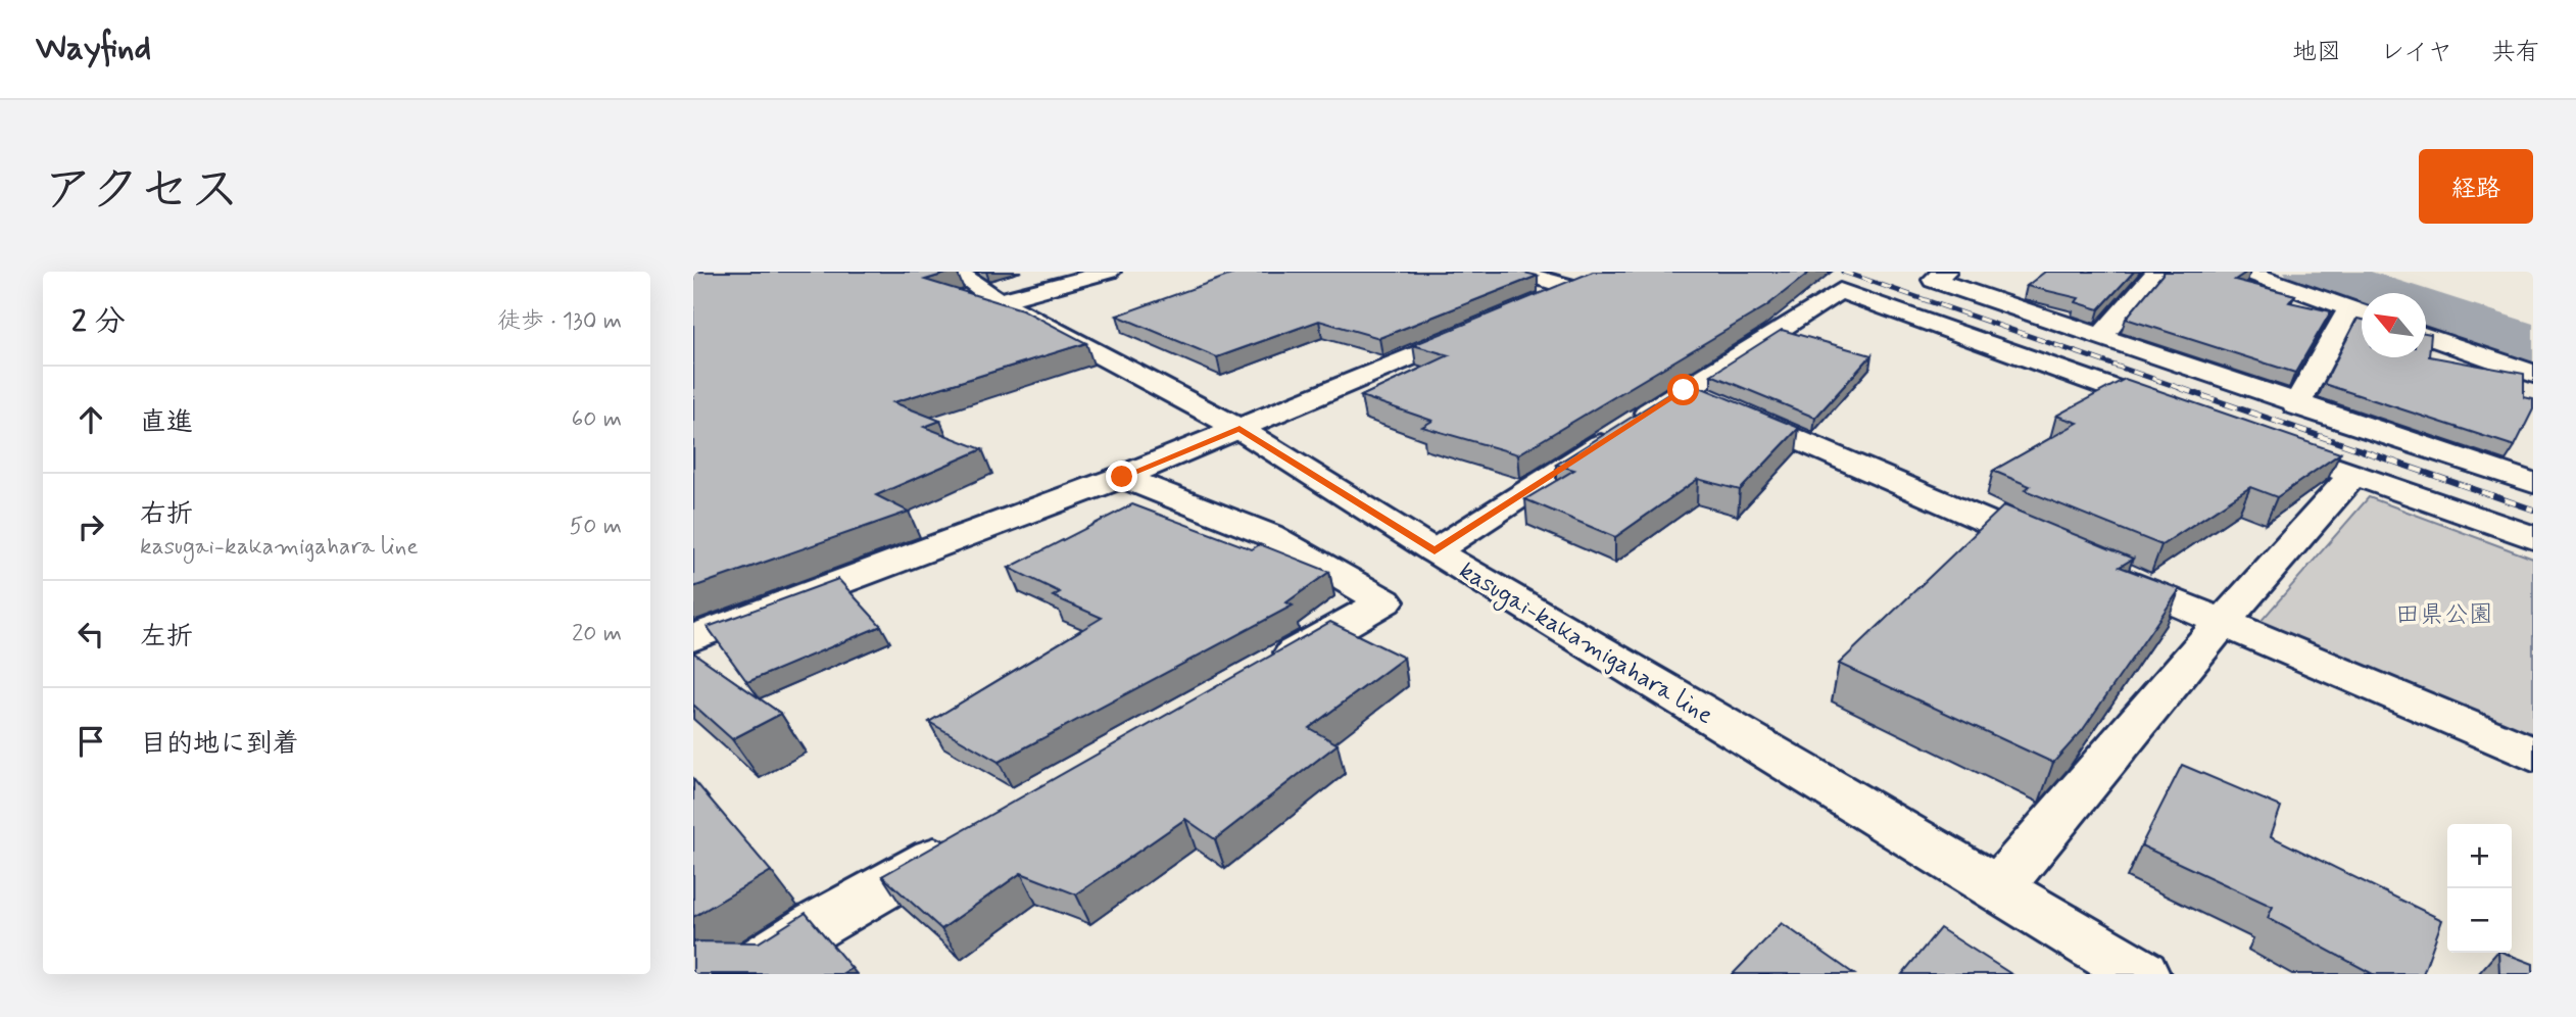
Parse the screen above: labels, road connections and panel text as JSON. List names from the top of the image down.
{
  "streets": {
    "street": ["kasugai-kakamigahara line"]
  },
  "parks": ["田県公園"],
  "north": "top left",
  "page": {
    "header": "Wayfind",
    "nav": ["地図", "レイヤ", "共有"],
    "title": "アクセス",
    "buttons": "経路",
    "heading": ["2 分", "徒歩 · 130 m"],
    "list": [
      ["直進", "60 m"],
      ["右折", "kasugai-kakamigahara line", "50 m"],
      ["左折", "20 m"],
      "目的地に到着"
    ],
    "map_buttons": ["+", "−"]
  }
}
